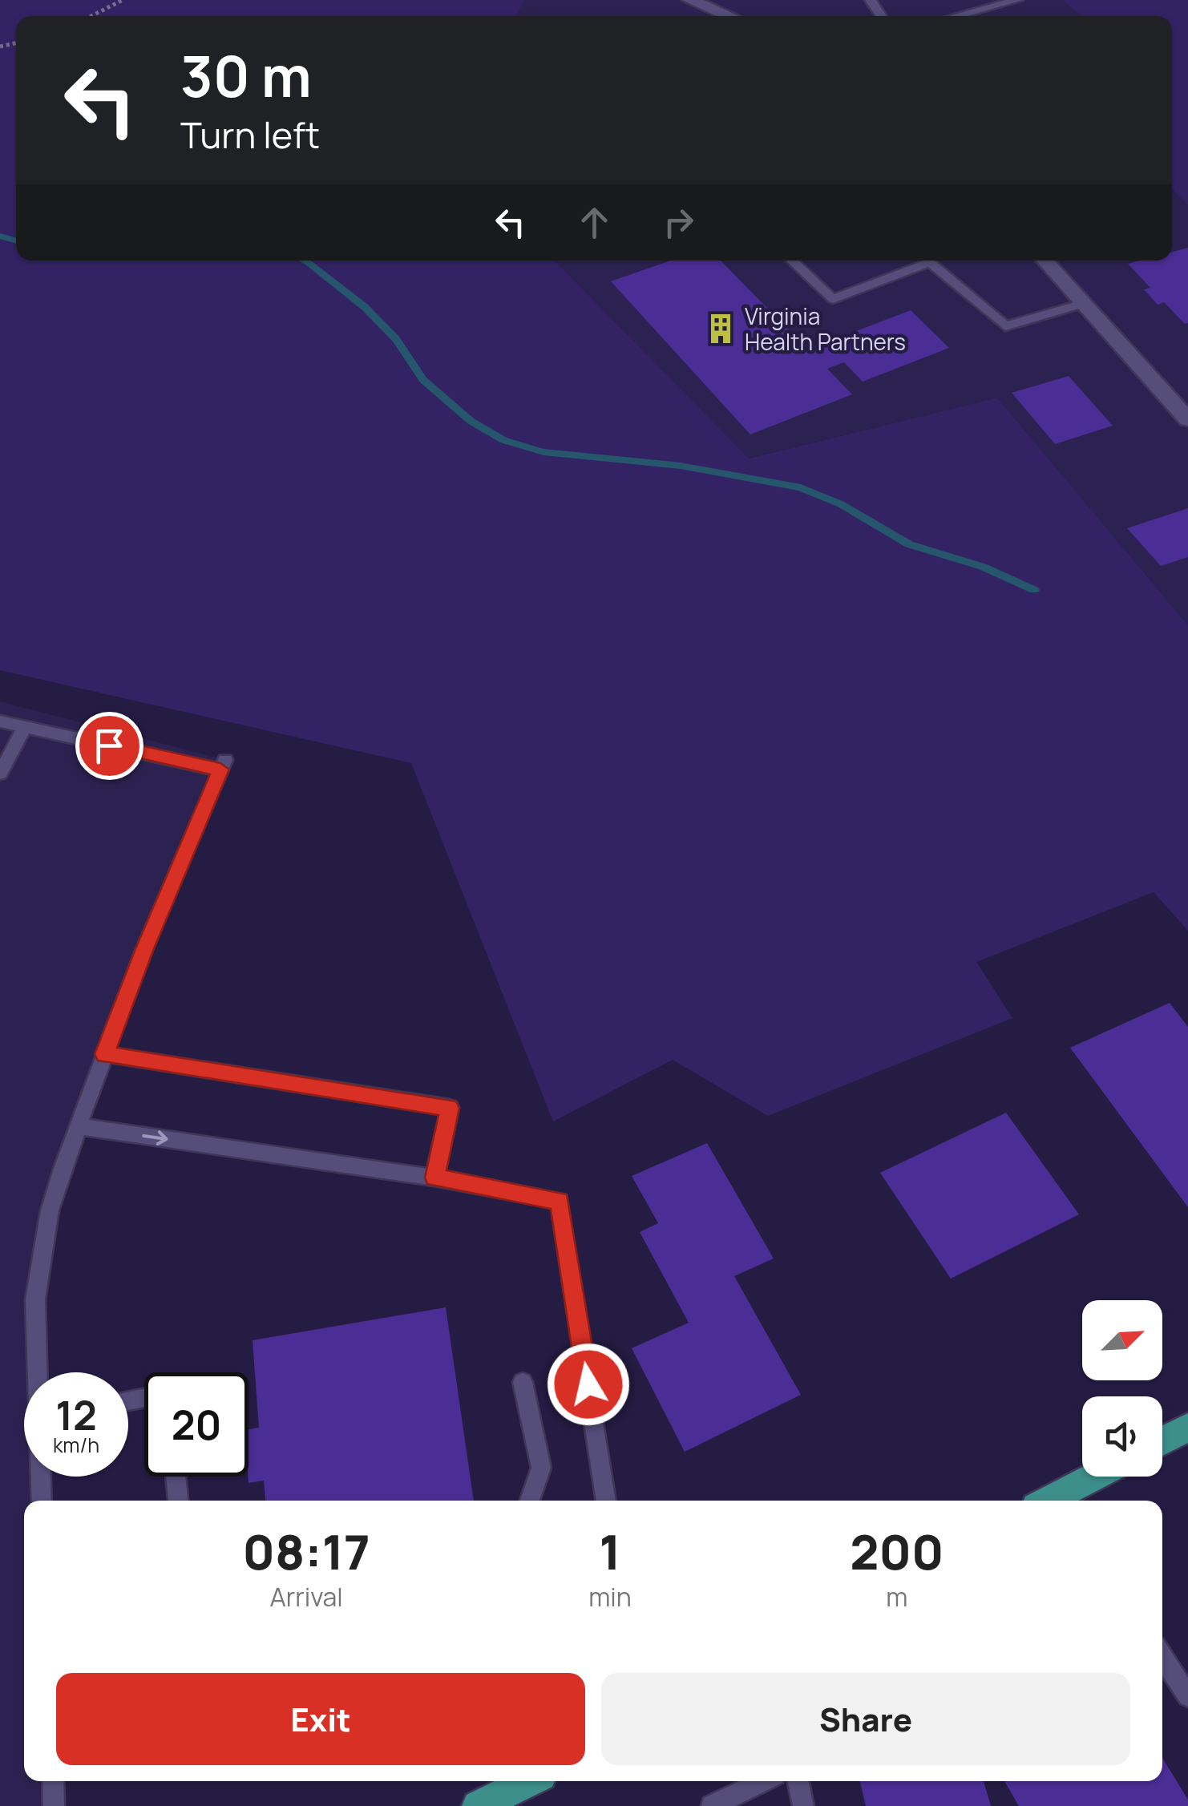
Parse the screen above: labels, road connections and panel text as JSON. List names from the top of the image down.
{
  "places": {
    "building": ["Virginia Health Partners"]
  },
  "north": "top right",
  "page": {
    "turn": ["30 m", "Turn left"],
    "speed": "12 km/h",
    "limit": "20",
    "eta": [
      "08:17",
      "Arrival",
      "1",
      "min",
      "200",
      "m"
    ],
    "buttons": ["Exit", "Share"]
  }
}
